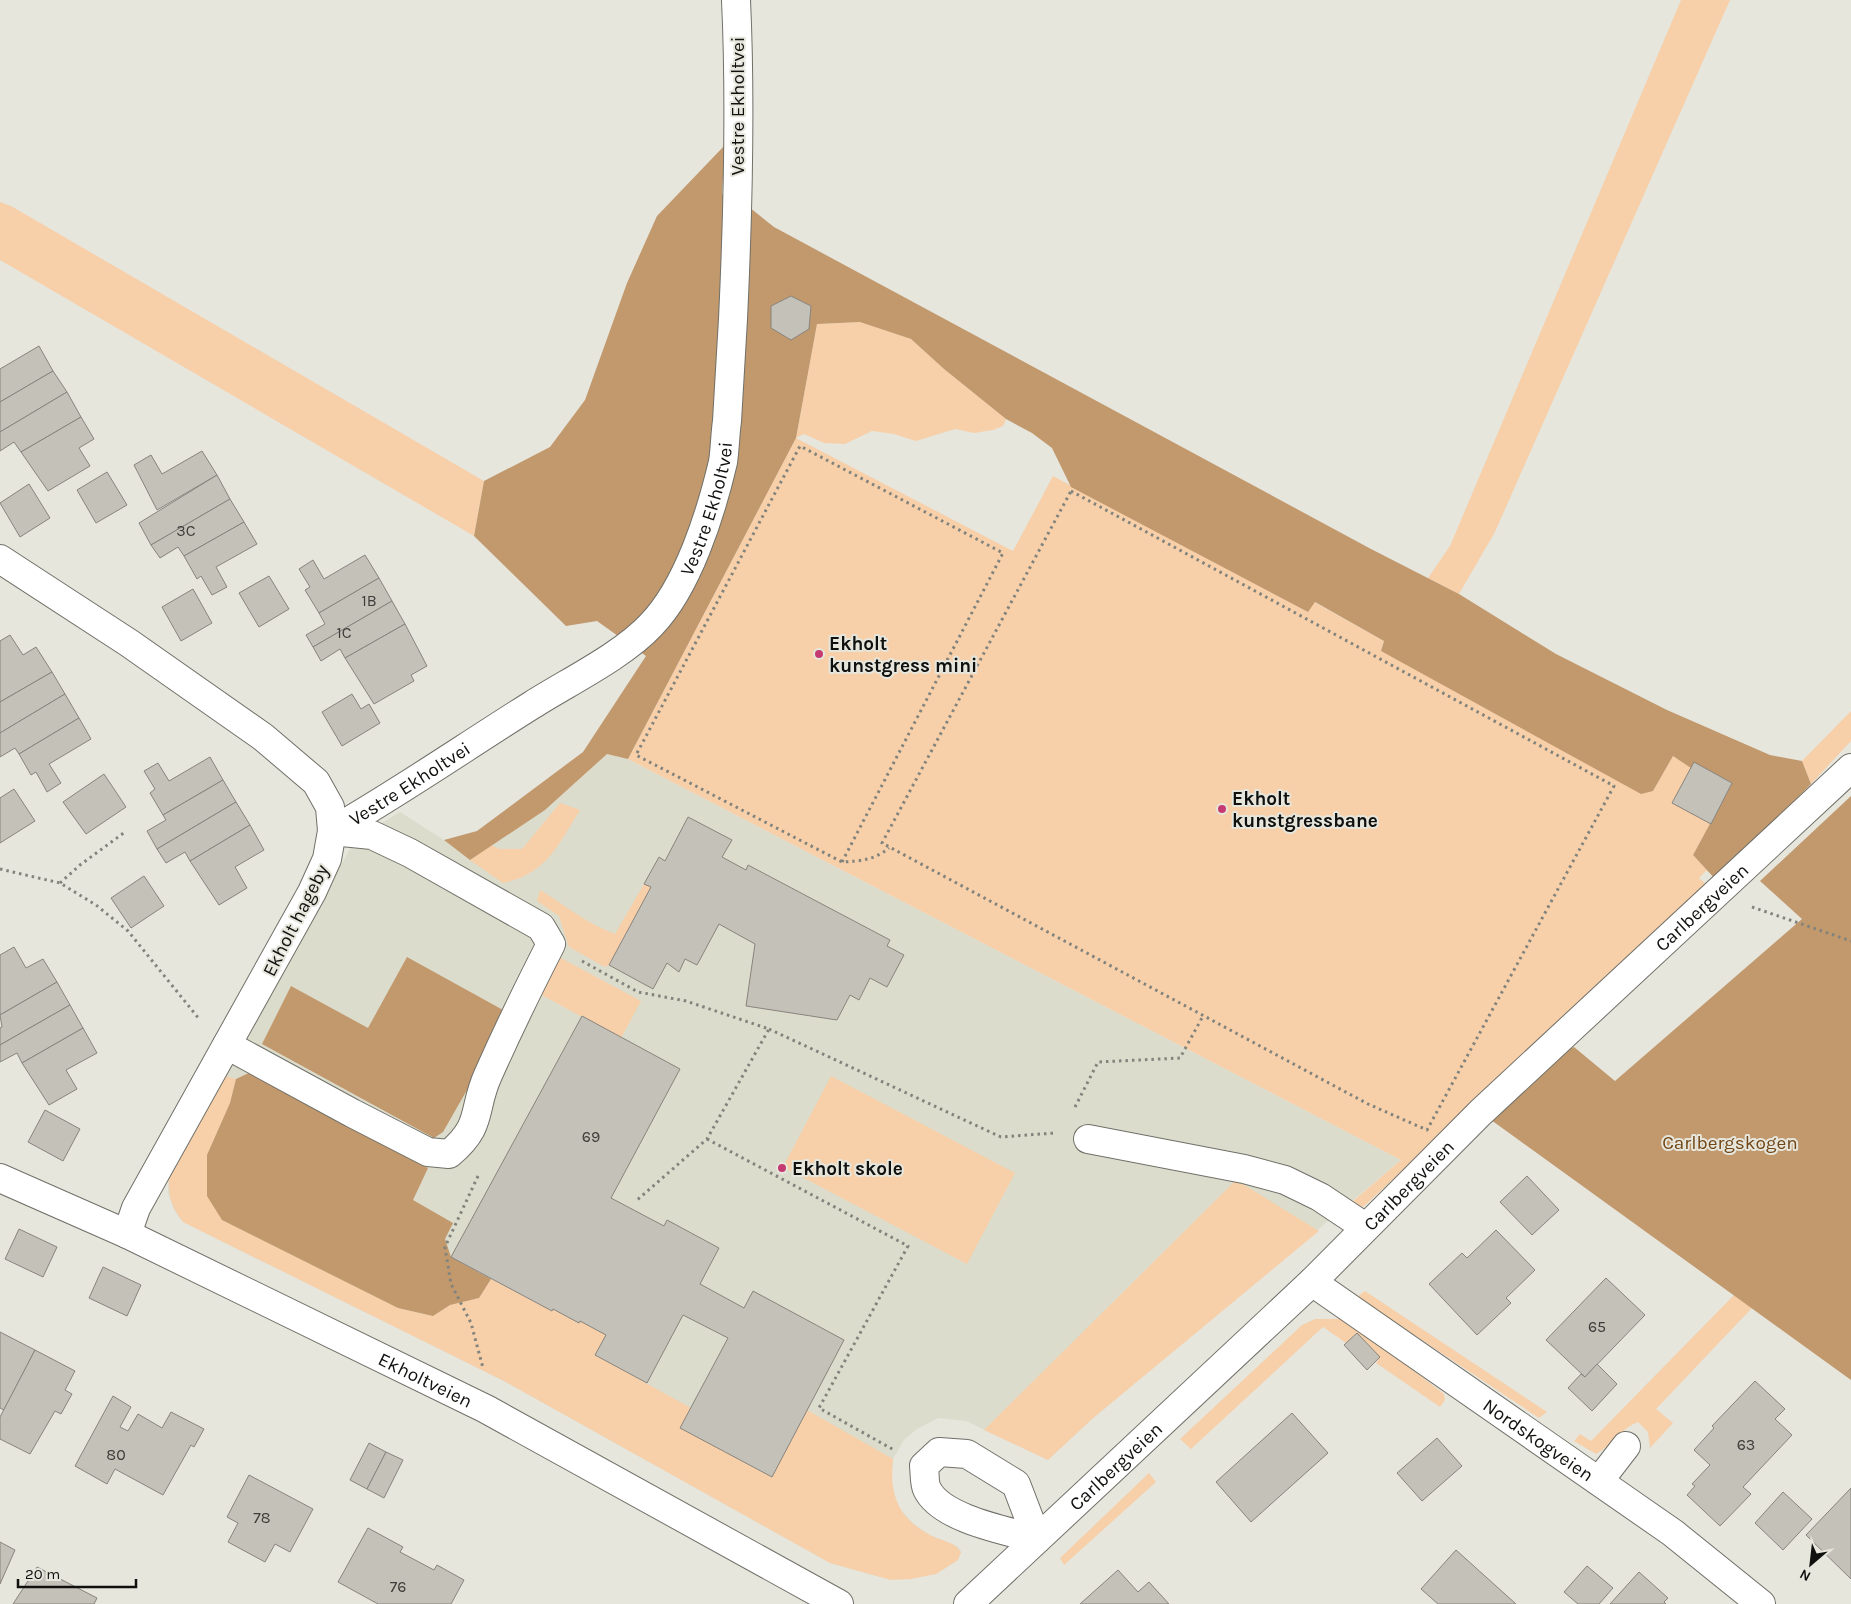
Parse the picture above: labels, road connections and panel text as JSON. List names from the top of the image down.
{
  "streets": {
    "street": [
      "Vestre Ekholtvei",
      "Carlbergveien",
      "Ekholt hageby",
      "Ekholtveien",
      "Nordskogveien"
    ]
  },
  "crossings": [
    ["Vestre Ekholtvei", "Ekholt hageby"],
    ["Carlbergveien", "Nordskogveien"],
    ["Ekholt hageby", "Ekholtveien"]
  ],
  "parks": ["Carlbergskogen"],
  "places": ["Ekholt kunstgress mini", "Ekholt kunstgressbane", "Ekholt skole"],
  "house_numbers": [
    "3C",
    "1B",
    "1C",
    "69",
    "65",
    "63",
    "80",
    "78",
    "76"
  ],
  "scale_bar": "20 m",
  "north": "bottom left"
}
